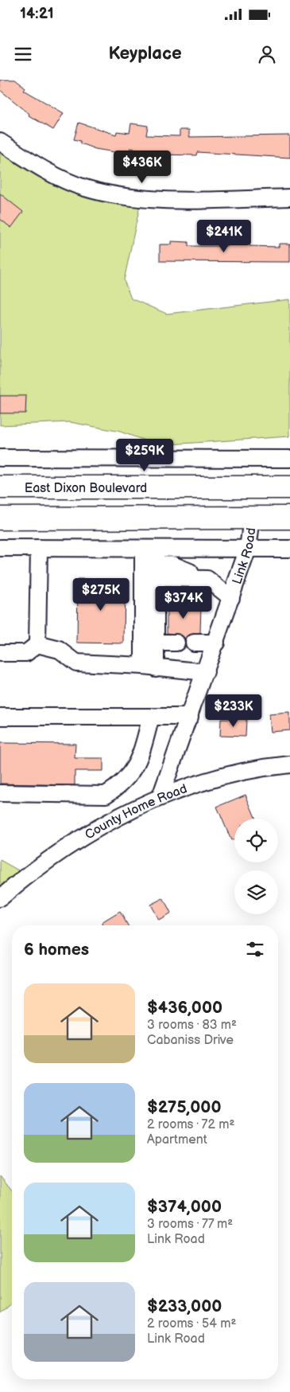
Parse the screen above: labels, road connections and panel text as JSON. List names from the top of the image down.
{
  "streets": {
    "highway": ["East Dixon Boulevard"],
    "street": ["Link Road", "County Home Road"]
  },
  "crossings": [
    ["Link Road", "County Home Road"]
  ],
  "page": {
    "status": "14:21",
    "header": "Keyplace",
    "price": [
      "$436K",
      "$241K",
      "$259K",
      "$275K",
      "$374K",
      "$233K"
    ],
    "heading": "6 homes",
    "list": [
      {
        "name": "$436,000",
        "note": "3 rooms · 83 m² · Cabaniss Drive"
      },
      {
        "name": "$275,000",
        "note": "2 rooms · 72 m² · Apartment"
      },
      {
        "name": "$374,000",
        "note": "3 rooms · 77 m² · Link Road"
      },
      {
        "name": "$233,000",
        "note": "2 rooms · 54 m² · Link Road"
      }
    ]
  }
}
